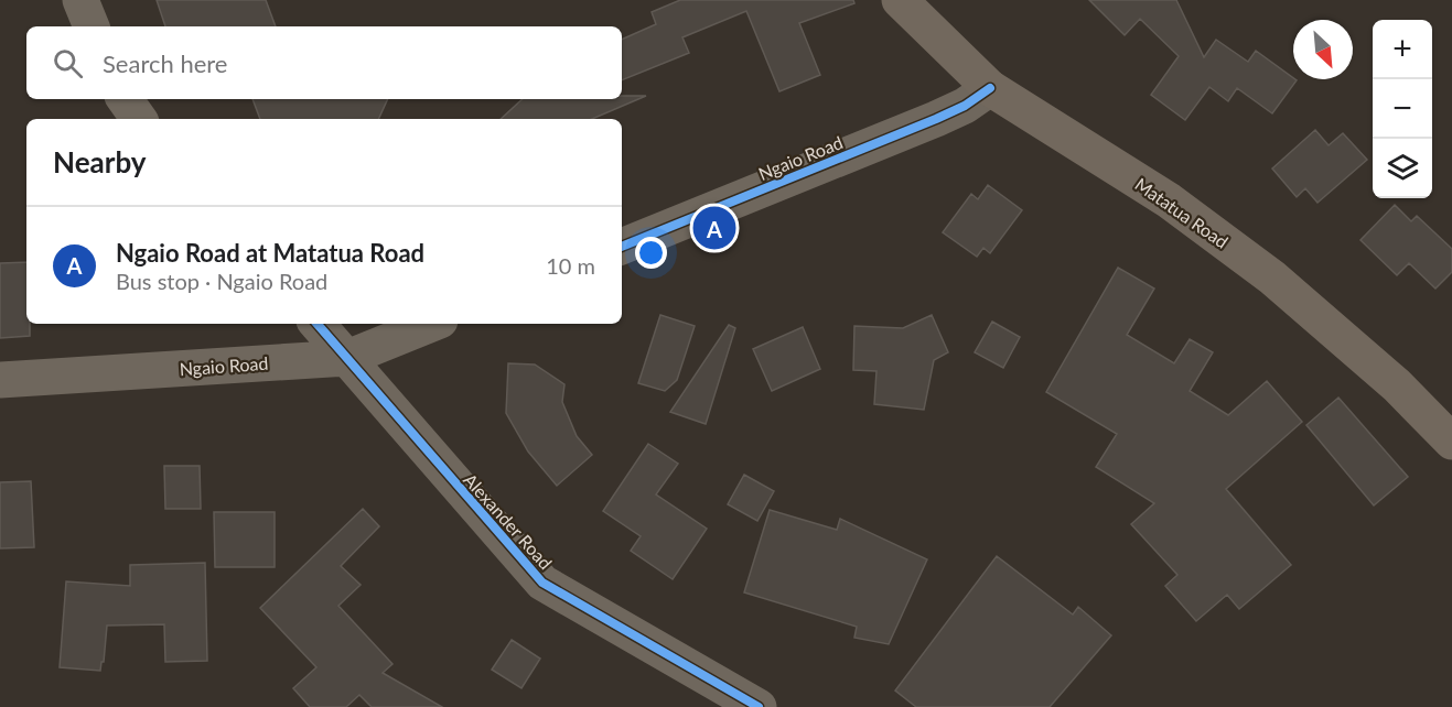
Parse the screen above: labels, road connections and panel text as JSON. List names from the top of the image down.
{
  "streets": {
    "main road": ["Matatua Road"],
    "street": ["Ngaio Road", "Alexander Road"]
  },
  "crossings": [
    ["Ngaio Road", "Matatua Road"],
    ["Ngaio Road", "Alexander Road"]
  ],
  "north": "bottom right",
  "page": {
    "map_buttons": ["+", "−"],
    "search": "Search here",
    "heading": "Nearby",
    "pins": "A",
    "list": [
      {
        "mark": "A",
        "name": "Ngaio Road at Matatua Road",
        "note": "Bus stop · Ngaio Road",
        "value": "10 m"
      }
    ]
  }
}
